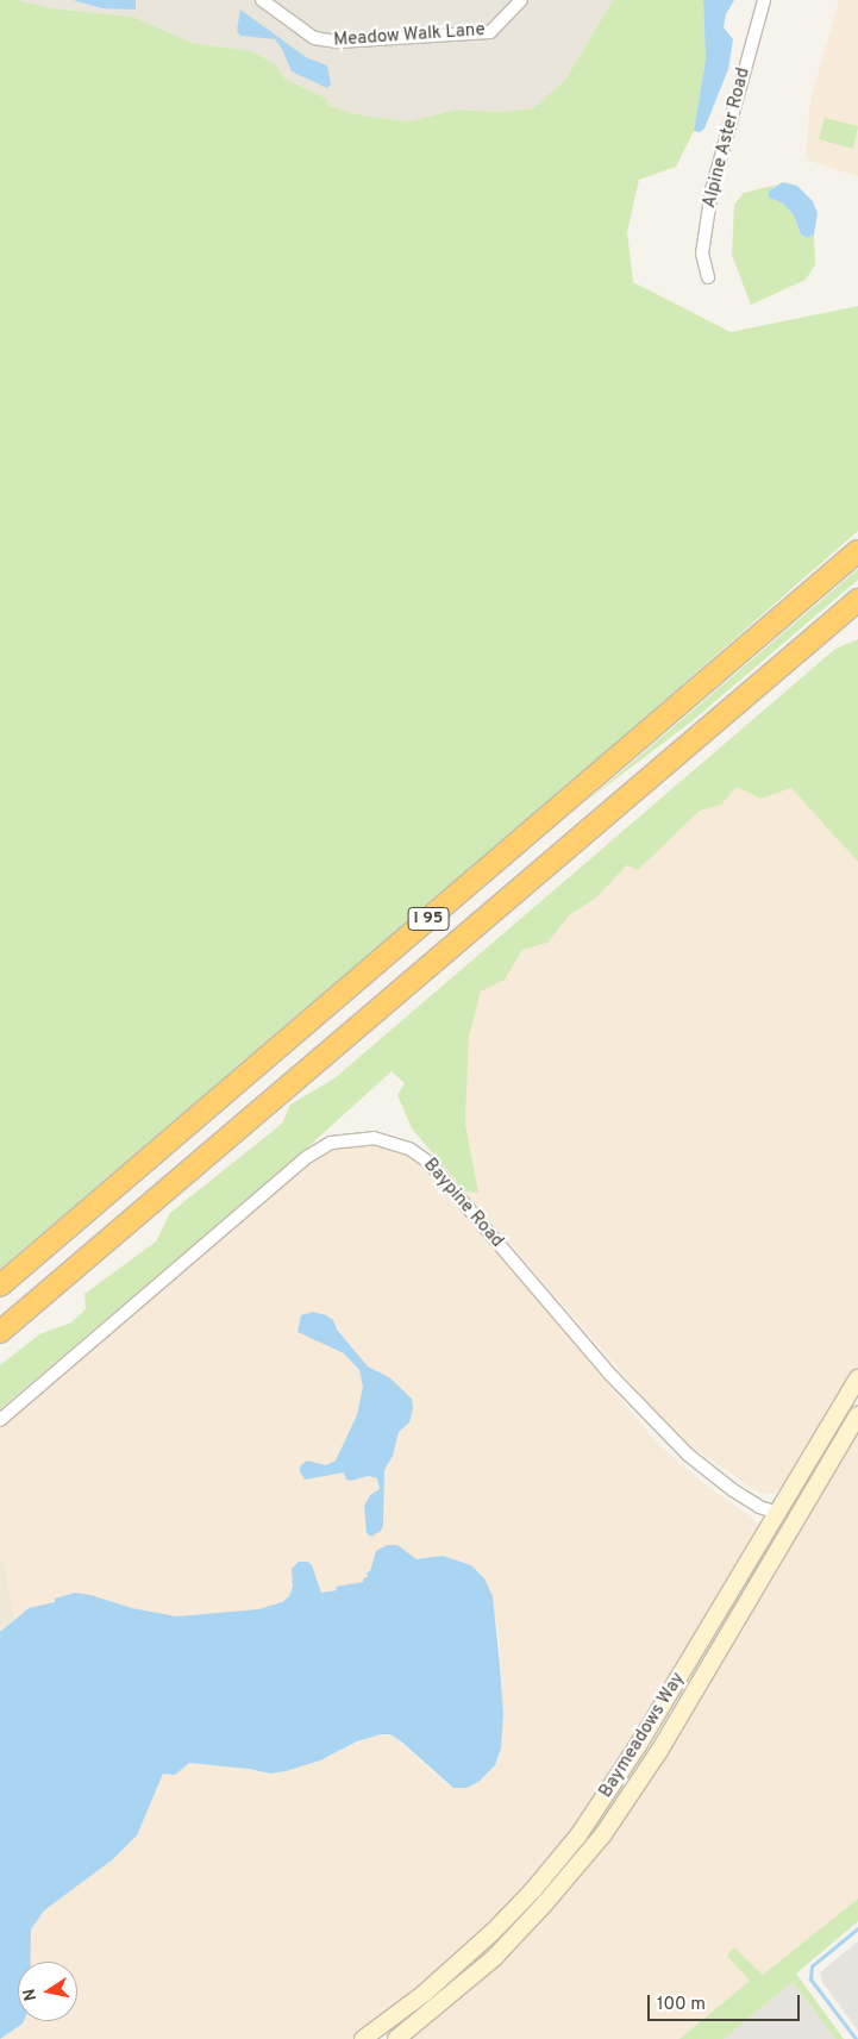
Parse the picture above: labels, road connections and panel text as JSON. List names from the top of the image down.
{
  "streets": {
    "highway": ["I 95"],
    "street": [
      "Meadow Walk Lane",
      "Alpine Aster Road",
      "Baypine Road",
      "Baymeadows Way"
    ]
  },
  "crossings": [
    ["Baypine Road", "Baymeadows Way"]
  ],
  "scale_bar": "100 m",
  "north": "left"
}
